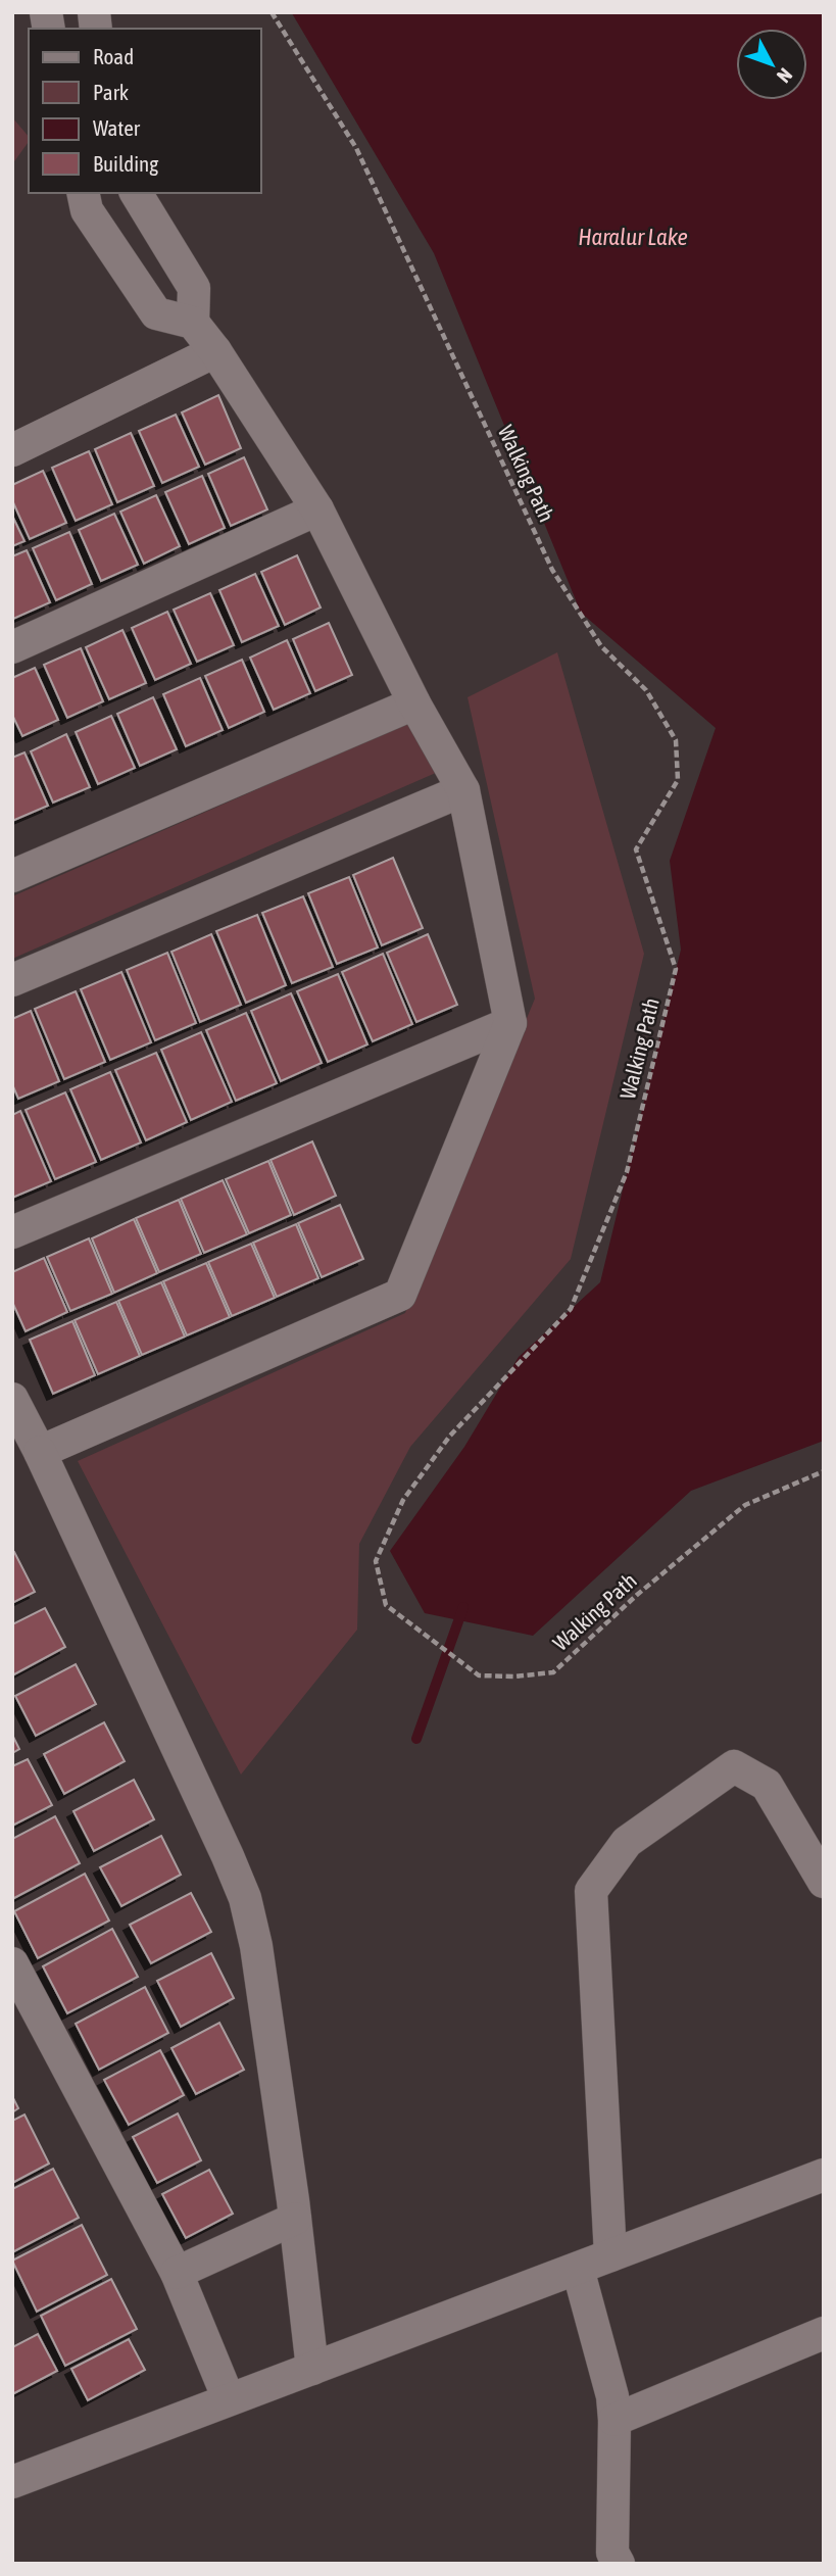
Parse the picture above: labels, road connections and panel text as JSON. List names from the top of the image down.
{
  "streets": {
    "path": ["Walking Path"]
  },
  "water": ["Haralur Lake"],
  "legend": [
    "Road",
    "Park",
    "Water",
    "Building"
  ],
  "north": "bottom right"
}
